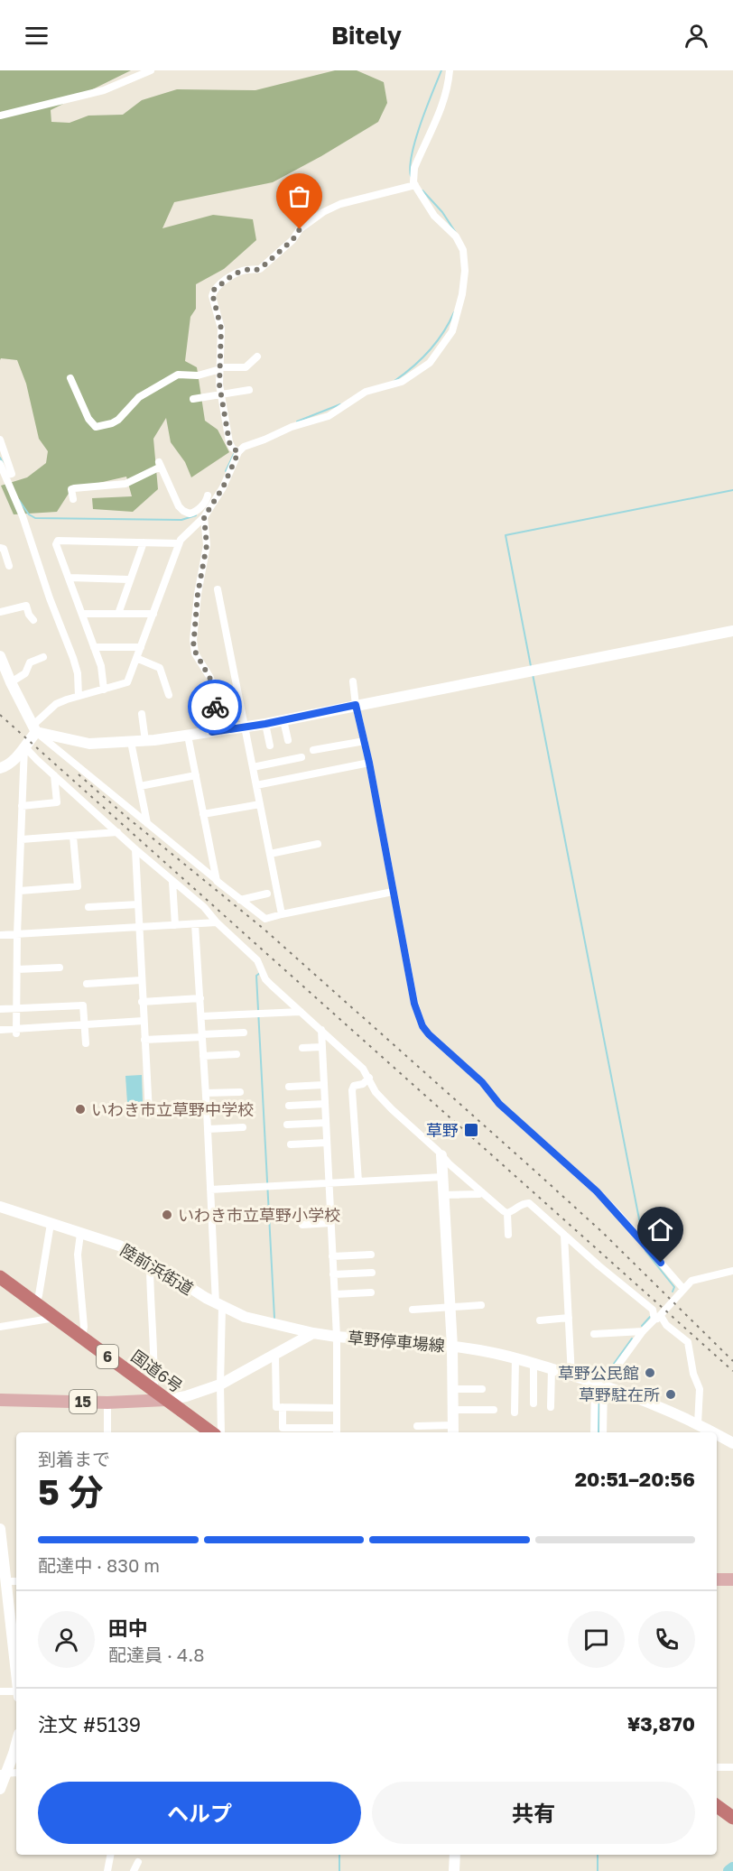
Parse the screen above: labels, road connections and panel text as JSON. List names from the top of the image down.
{
  "streets": {
    "highway": ["6", "国道6号"],
    "main road": ["15"],
    "street": ["陸前浜街道", "草野停車場線"]
  },
  "crossings": [
    ["陸前浜街道", "草野停車場線"],
    ["国道6号", "15"]
  ],
  "places": {
    "other": [
      "いわき市立草野中学校",
      "いわき市立草野小学校",
      "草野公民館",
      "草野駐在所"
    ],
    "transit": ["草野"]
  },
  "page": {
    "header": "Bitely",
    "heading": ["5 分", "到着まで", "20:51–20:56"],
    "panel": [
      "田中",
      "配達員 · 4.8",
      "注文 #5139",
      "¥3,870"
    ],
    "bar": "配達中 · 830 m",
    "buttons": ["ヘルプ", "共有"]
  }
}
